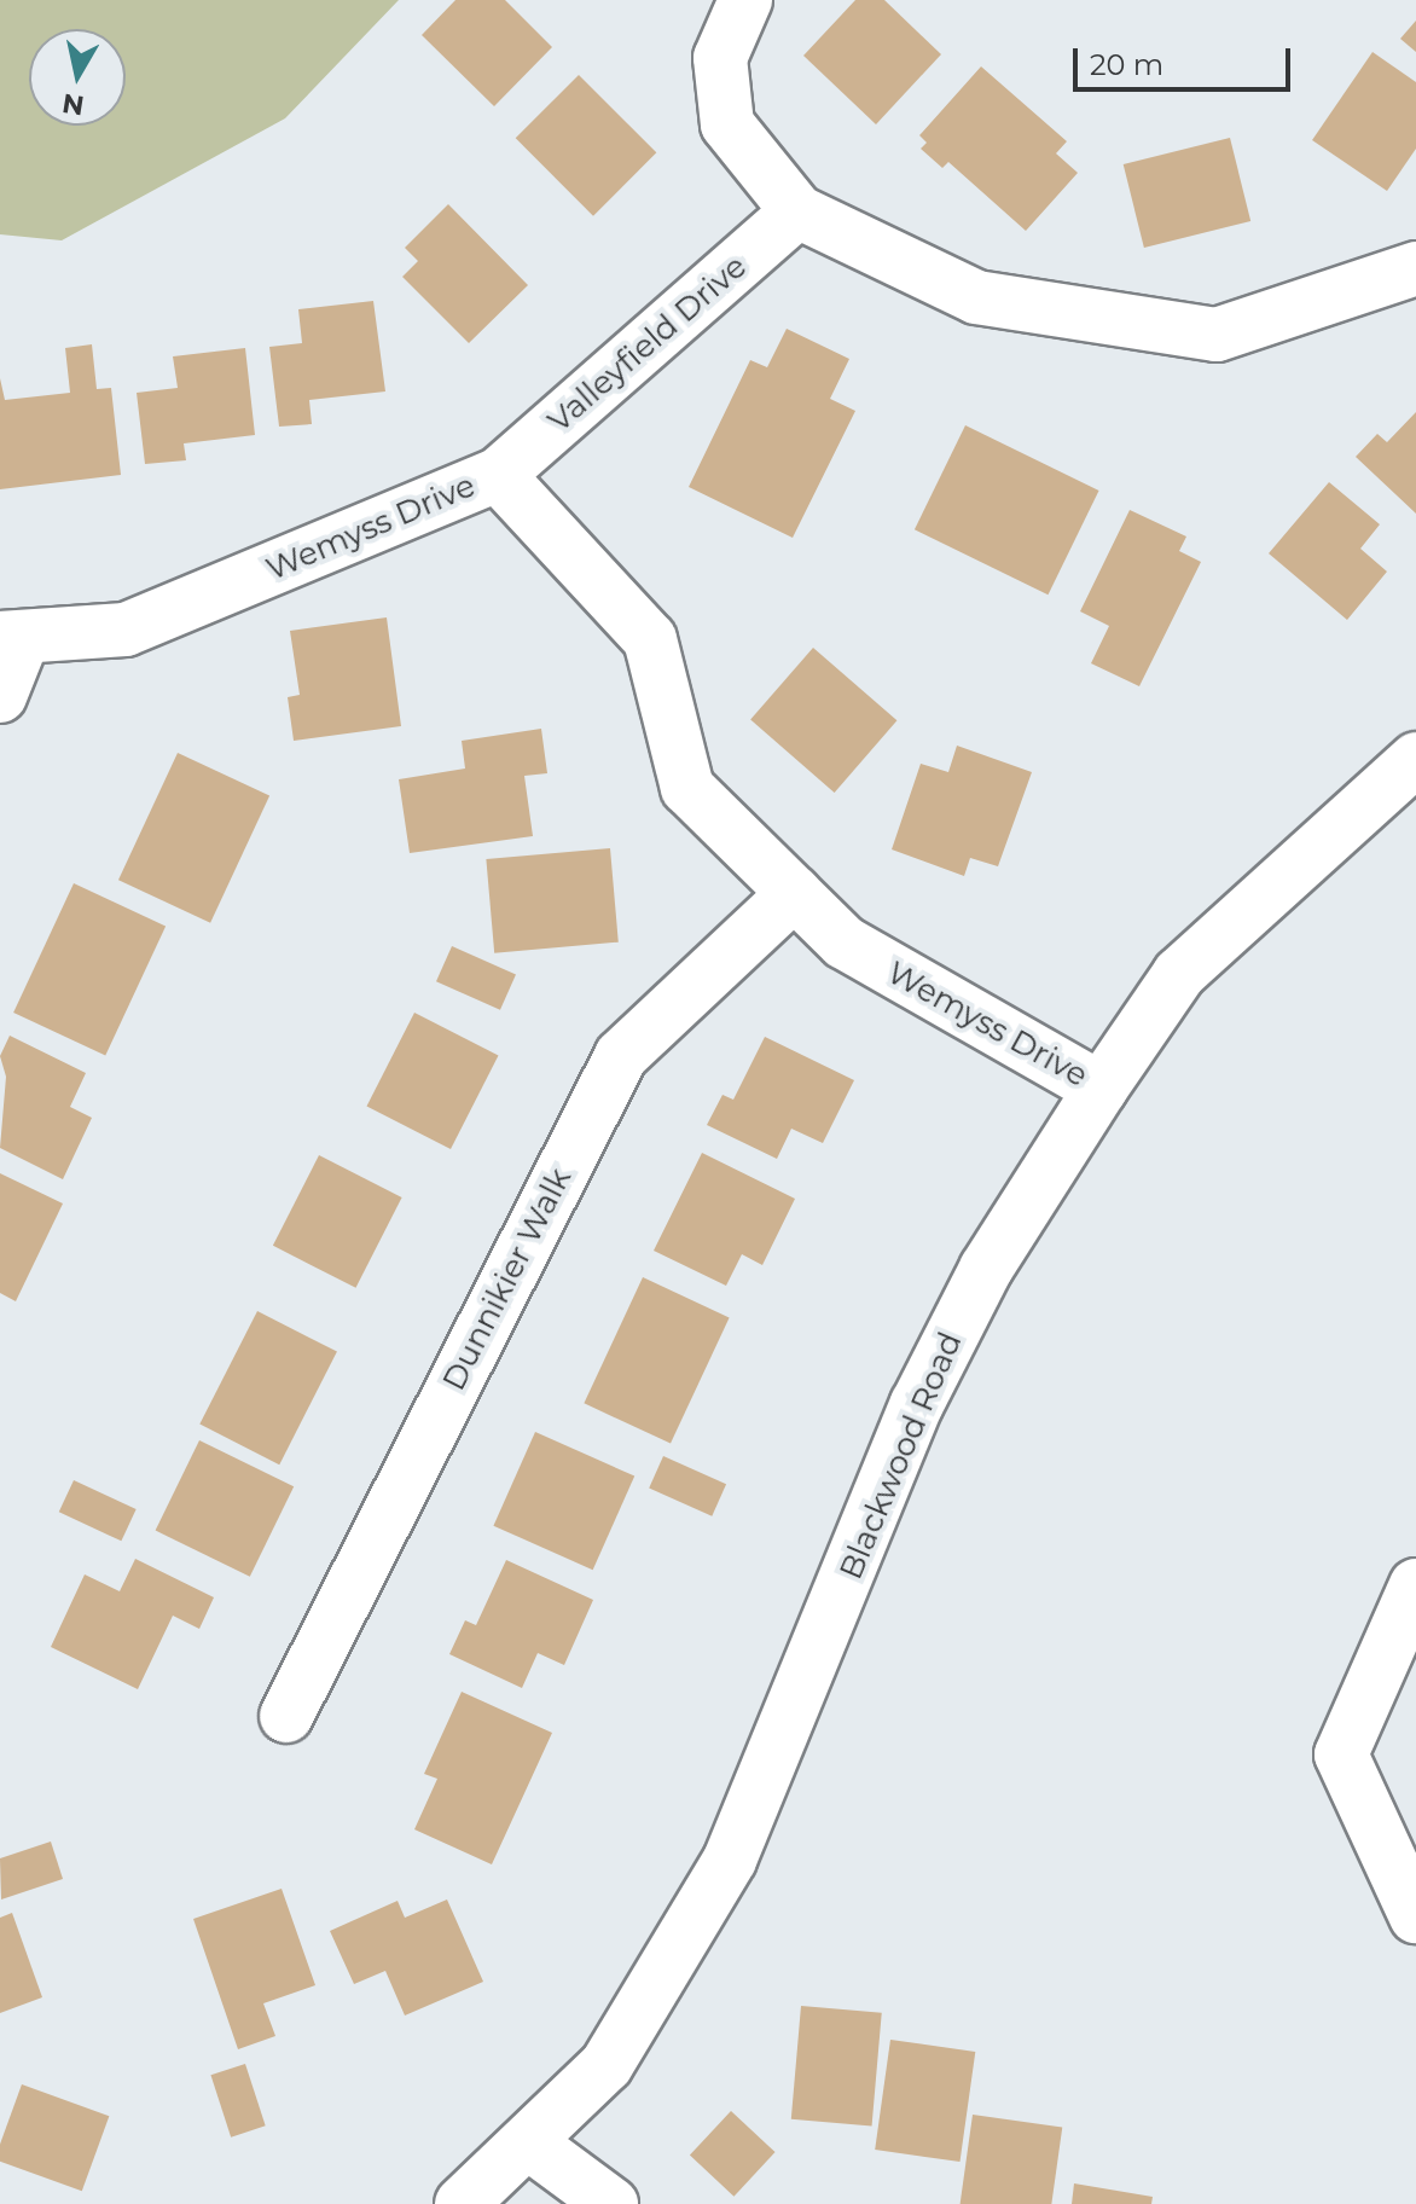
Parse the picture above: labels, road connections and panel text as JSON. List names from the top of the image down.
{
  "streets": {
    "street": [
      "Valleyfield Drive",
      "Wemyss Drive",
      "Dunnikier Walk",
      "Blackwood Road"
    ]
  },
  "crossings": [
    ["Valleyfield Drive", "Wemyss Drive"],
    ["Wemyss Drive", "Dunnikier Walk"],
    ["Wemyss Drive", "Blackwood Road"]
  ],
  "scale_bar": "20 m",
  "north": "bottom"
}
